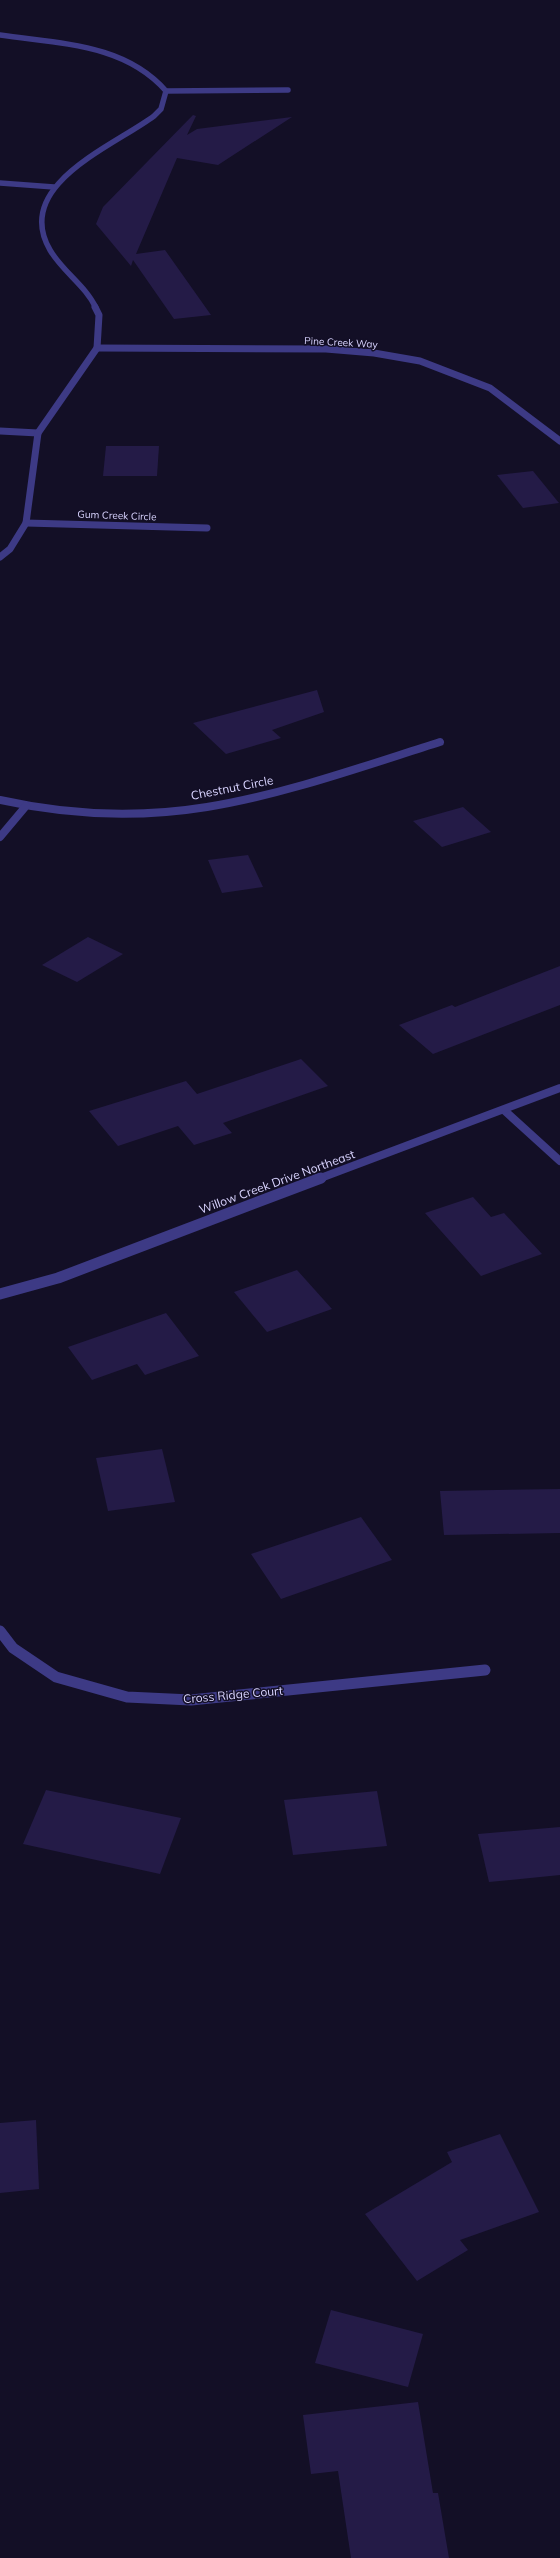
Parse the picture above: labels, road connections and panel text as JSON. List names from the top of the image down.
{
  "streets": {
    "street": [
      "Pine Creek Way",
      "Gum Creek Circle",
      "Chestnut Circle",
      "Willow Creek Drive Northeast",
      "Cross Ridge Court"
    ]
  }
}
